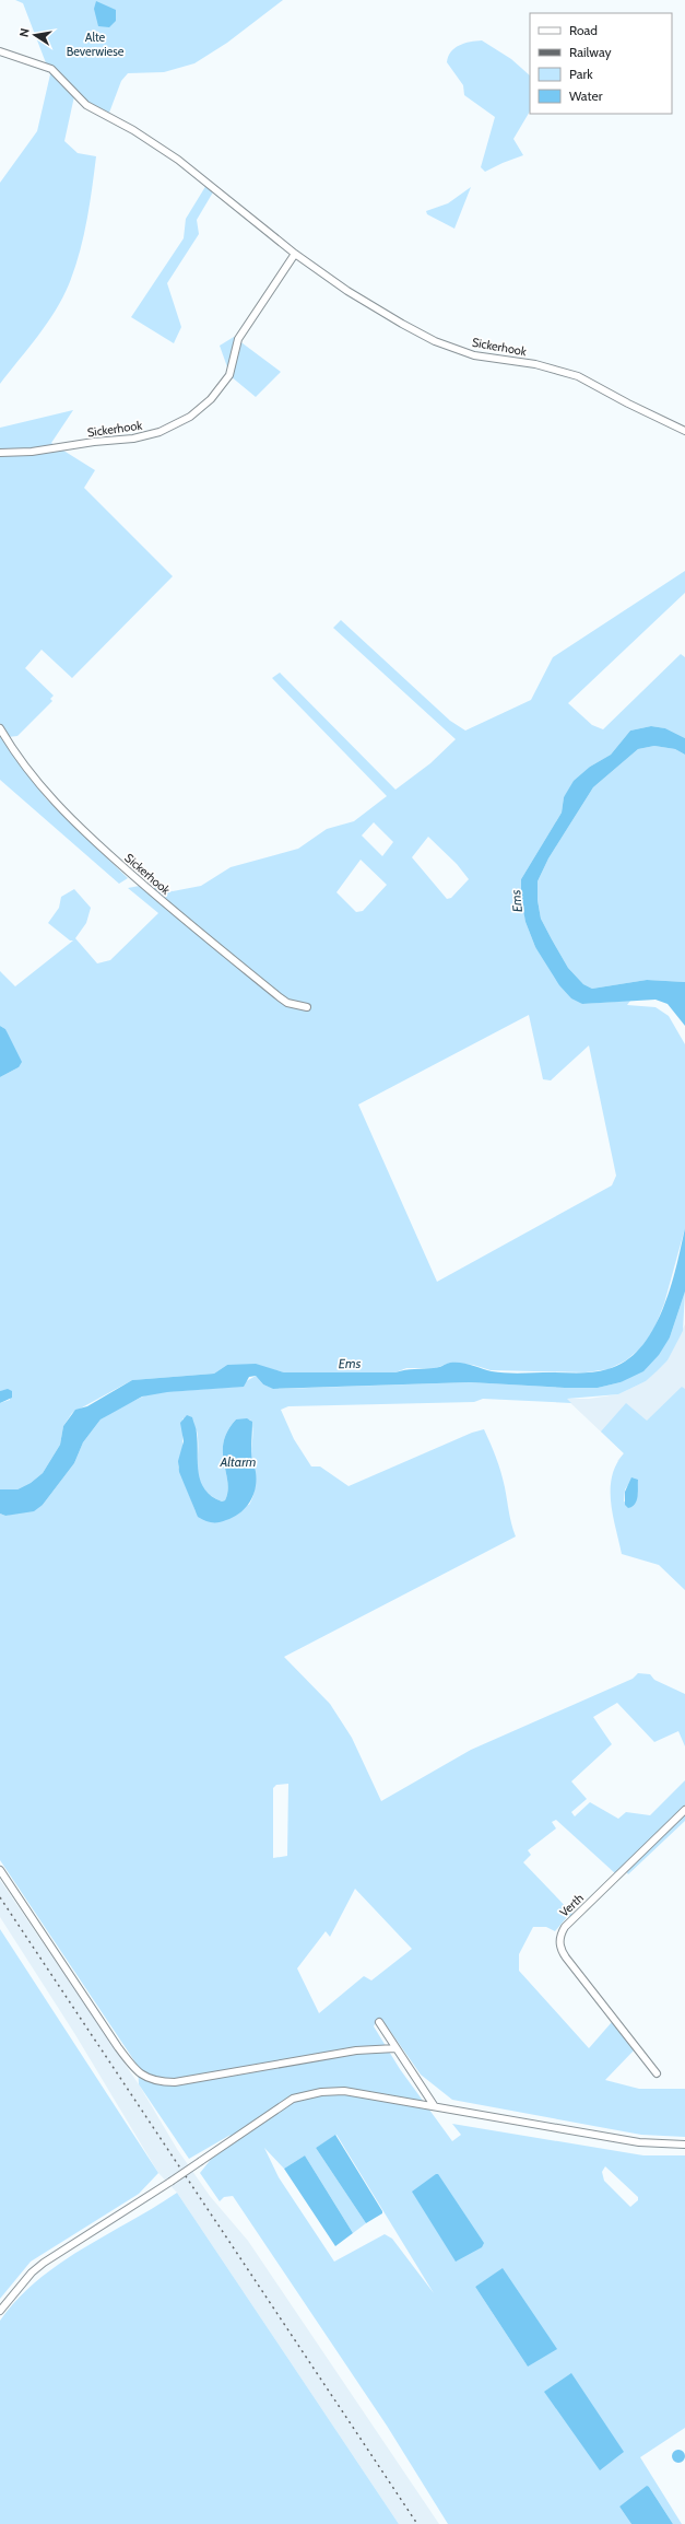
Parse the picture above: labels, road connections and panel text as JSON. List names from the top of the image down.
{
  "streets": {
    "street": ["Sickerhook", "Verth"]
  },
  "water": ["Ems", "Altarm"],
  "parks": ["Alte Beverwiese"],
  "legend": [
    "Road",
    "Railway",
    "Park",
    "Water"
  ],
  "north": "left"
}
